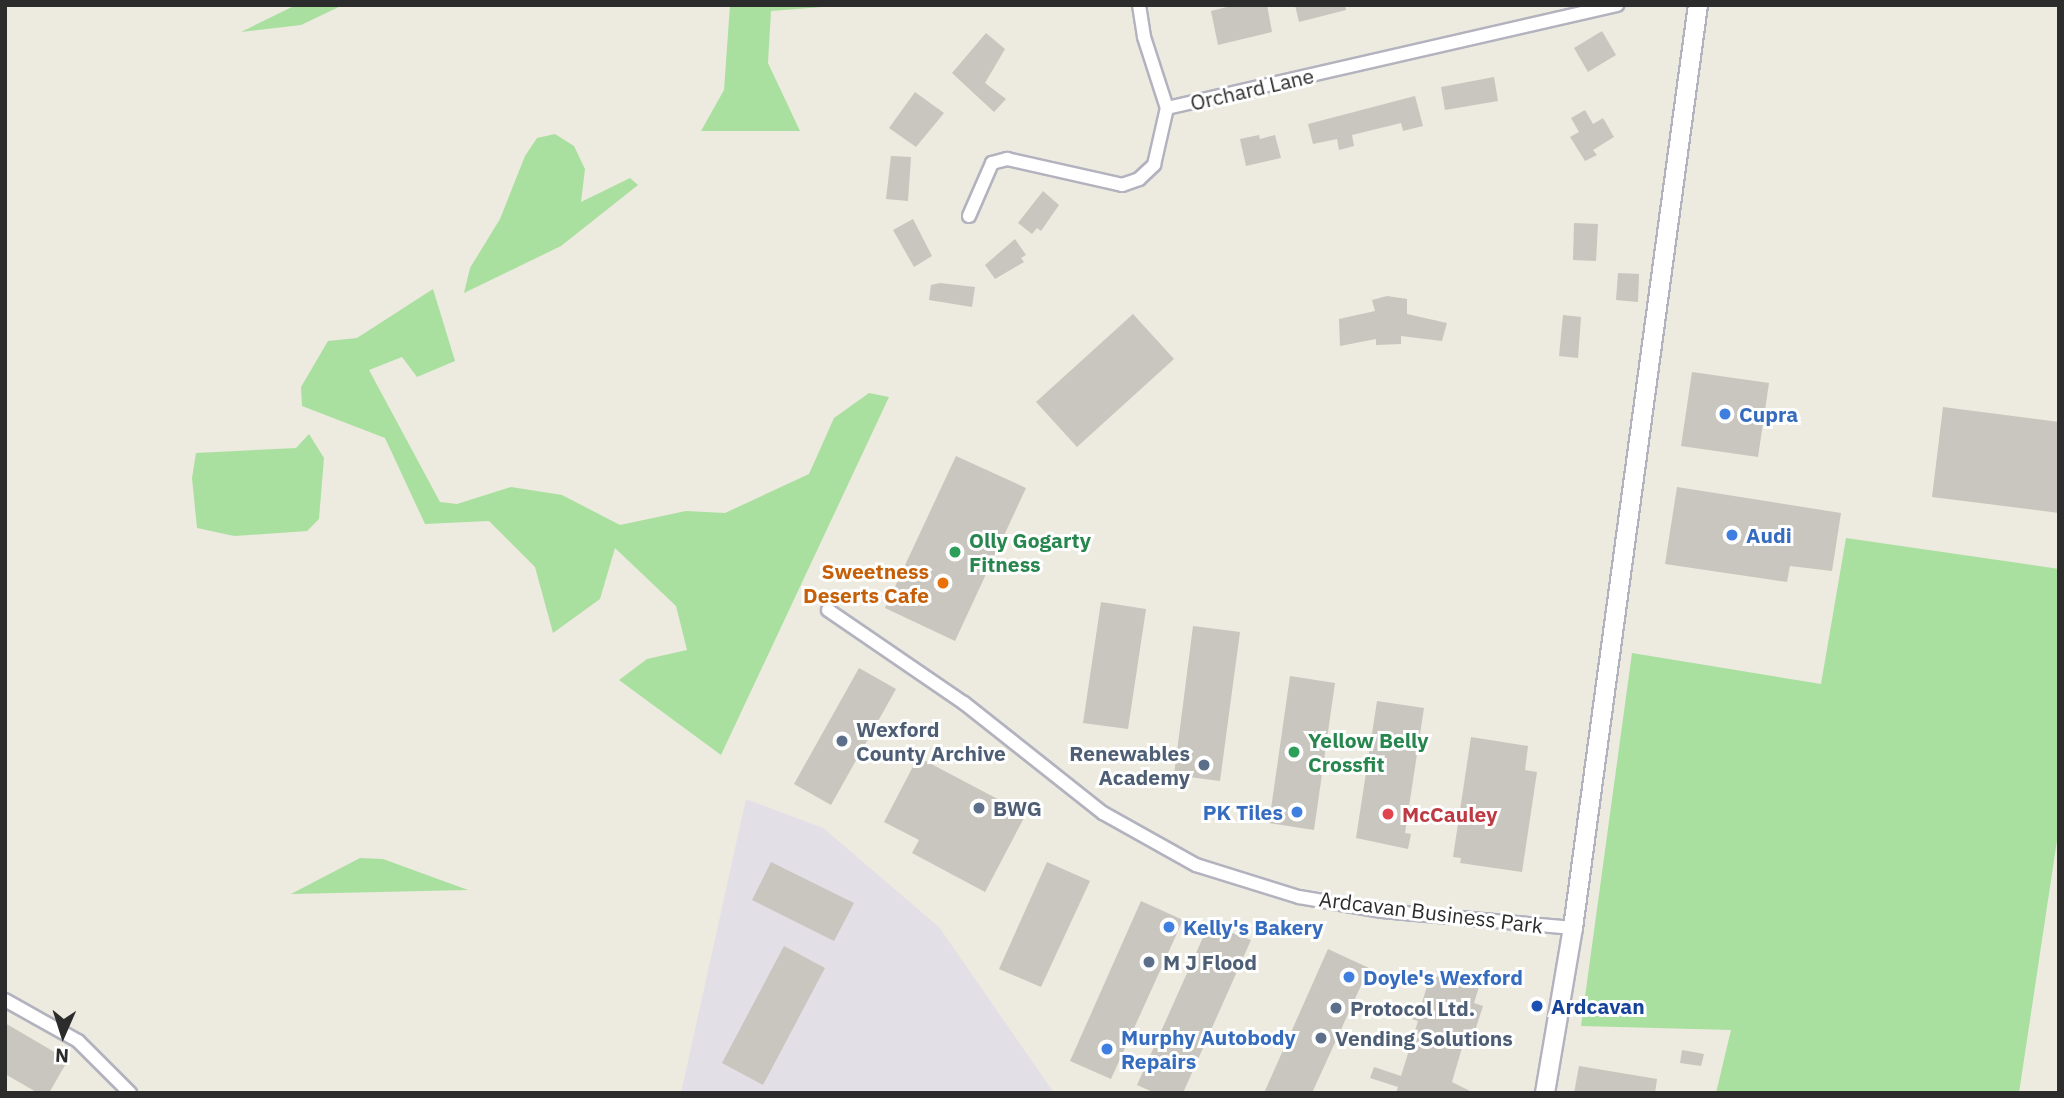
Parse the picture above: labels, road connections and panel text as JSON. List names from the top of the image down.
{
  "streets": {
    "street": ["Orchard Lane", "Ardcavan Business Park"]
  },
  "places": [
    "Cupra",
    "Audi",
    "Olly Gogarty Fitness",
    "Sweetness Deserts Cafe",
    "Wexford County Archive",
    "Yellow Belly Crossfit",
    "Renewables Academy",
    "BWG",
    "PK Tiles",
    "McCauley",
    "Kelly's Bakery",
    "M J Flood",
    "Doyle's Wexford",
    "Ardcavan",
    "Protocol Ltd.",
    "Vending Solutions",
    "Murphy Autobody Repairs"
  ],
  "north": "bottom"
}
